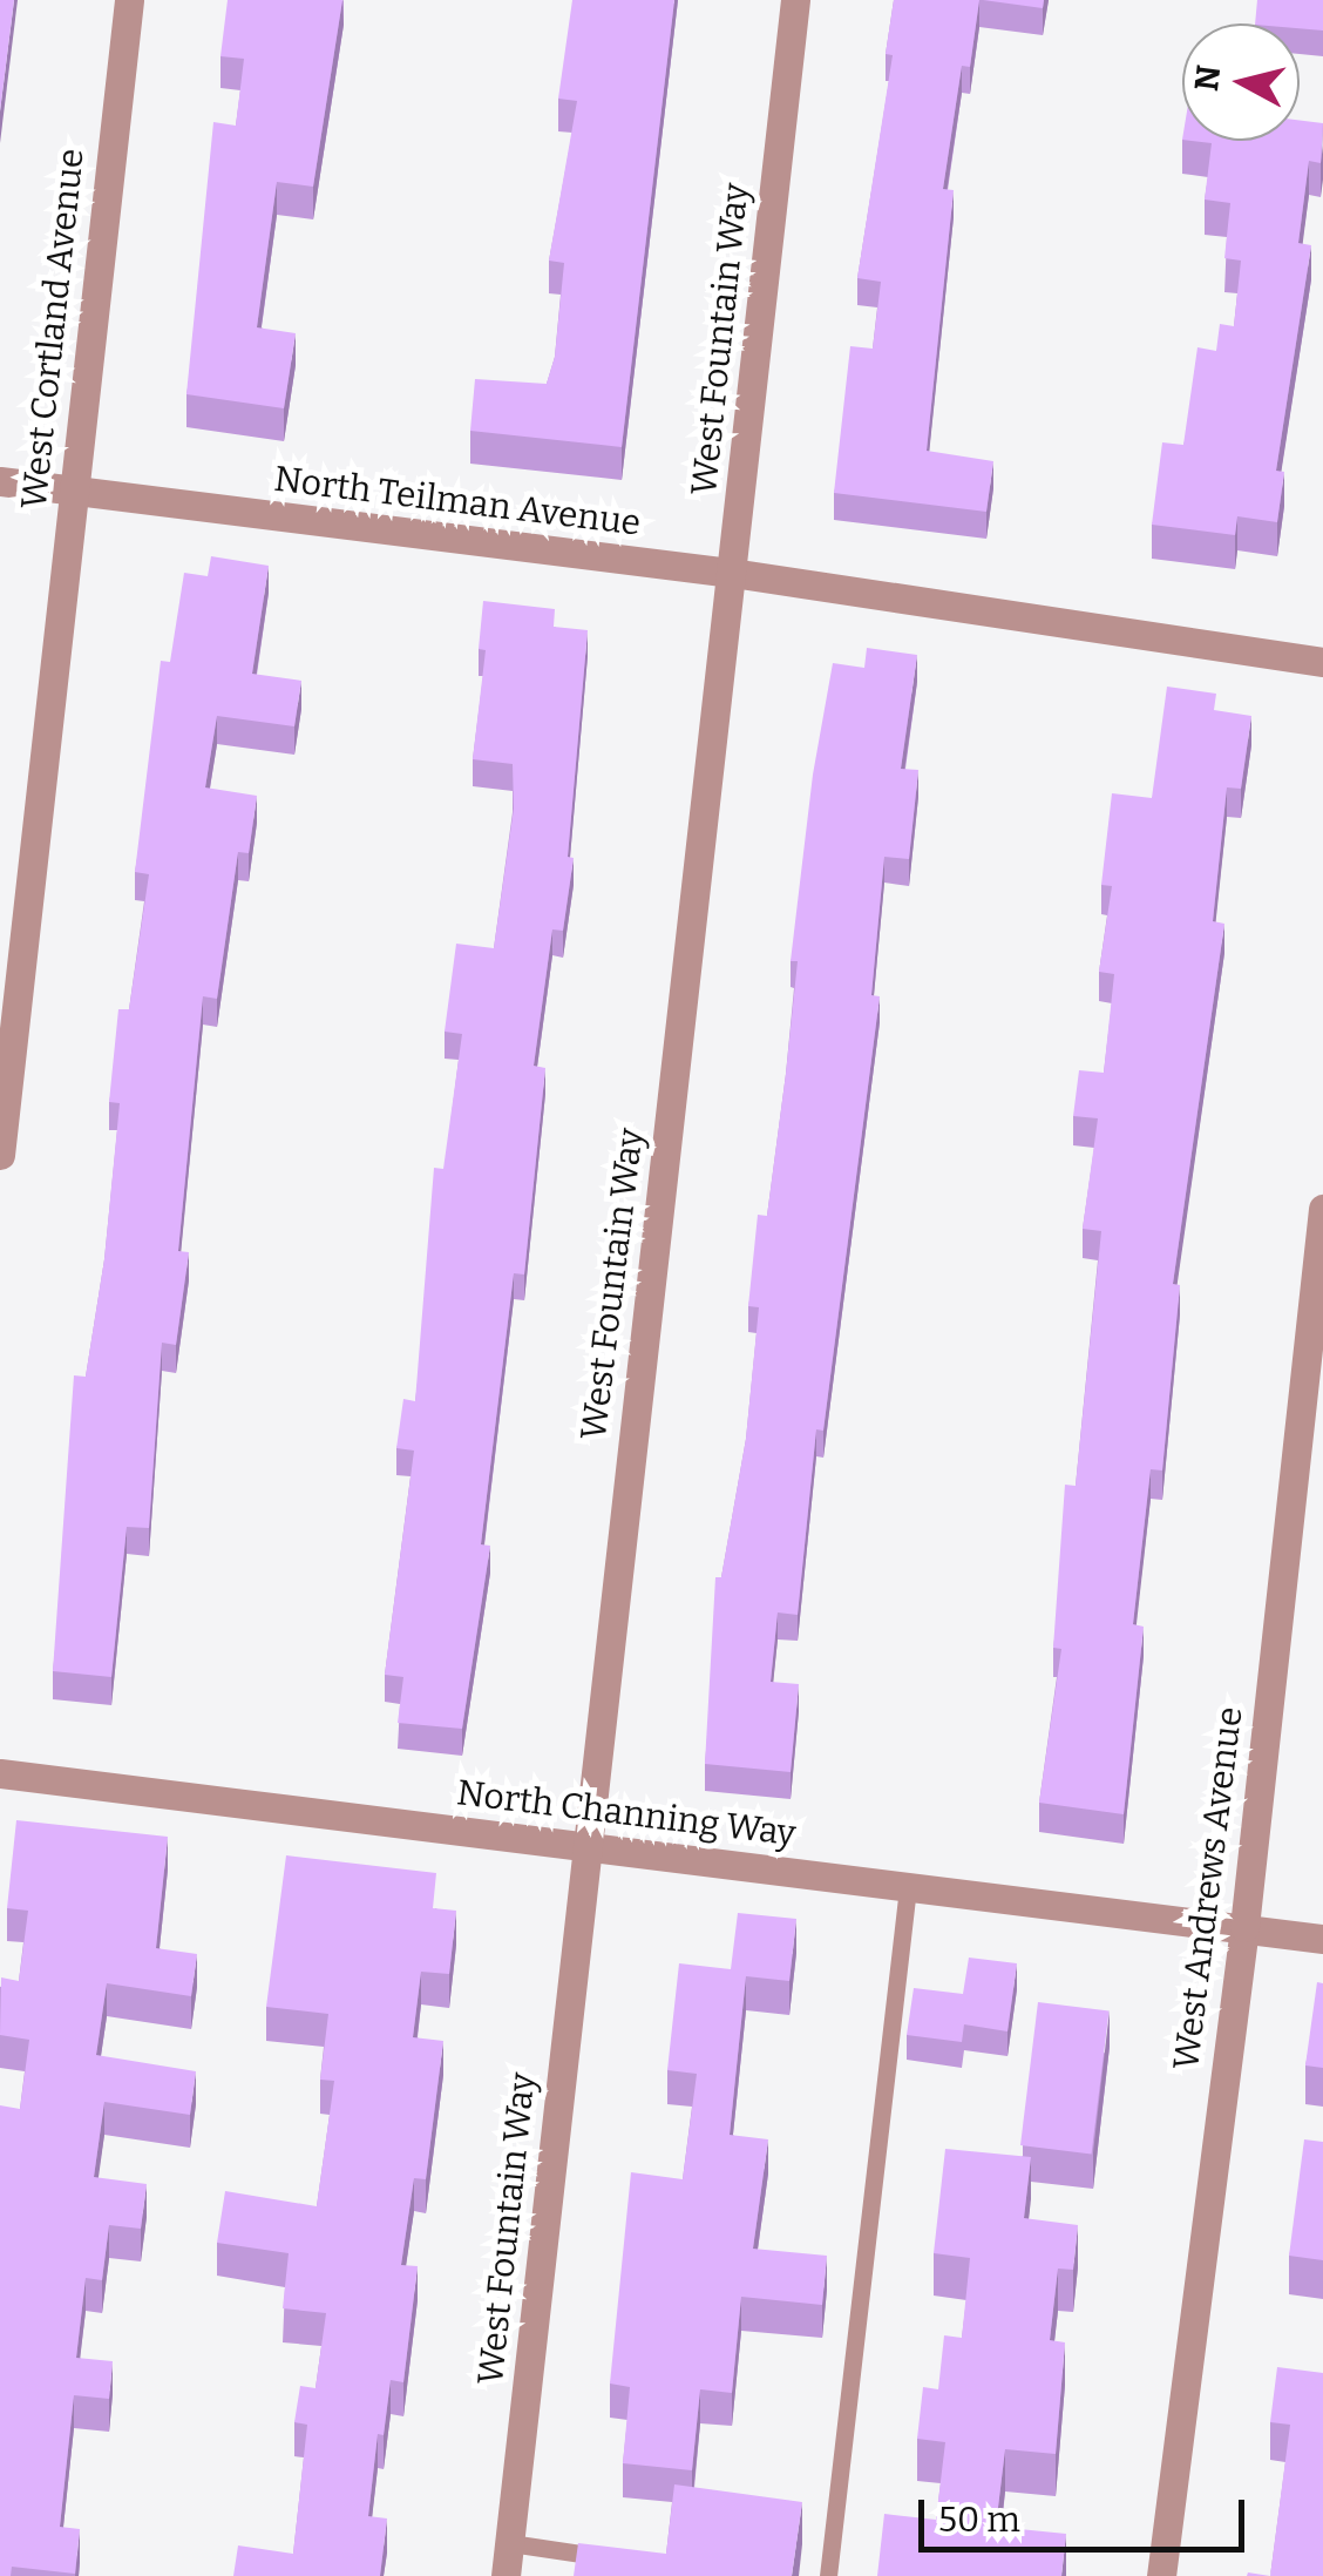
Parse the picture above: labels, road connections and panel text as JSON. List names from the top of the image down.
{
  "streets": {
    "street": [
      "West Cortland Avenue",
      "West Fountain Way",
      "North Teilman Avenue",
      "North Channing Way",
      "West Andrews Avenue"
    ]
  },
  "crossings": [
    ["West Cortland Avenue", "North Teilman Avenue"],
    ["West Fountain Way", "North Teilman Avenue"],
    ["West Fountain Way", "North Channing Way"],
    ["North Channing Way", "West Andrews Avenue"]
  ],
  "scale_bar": "50 m",
  "north": "left"
}
